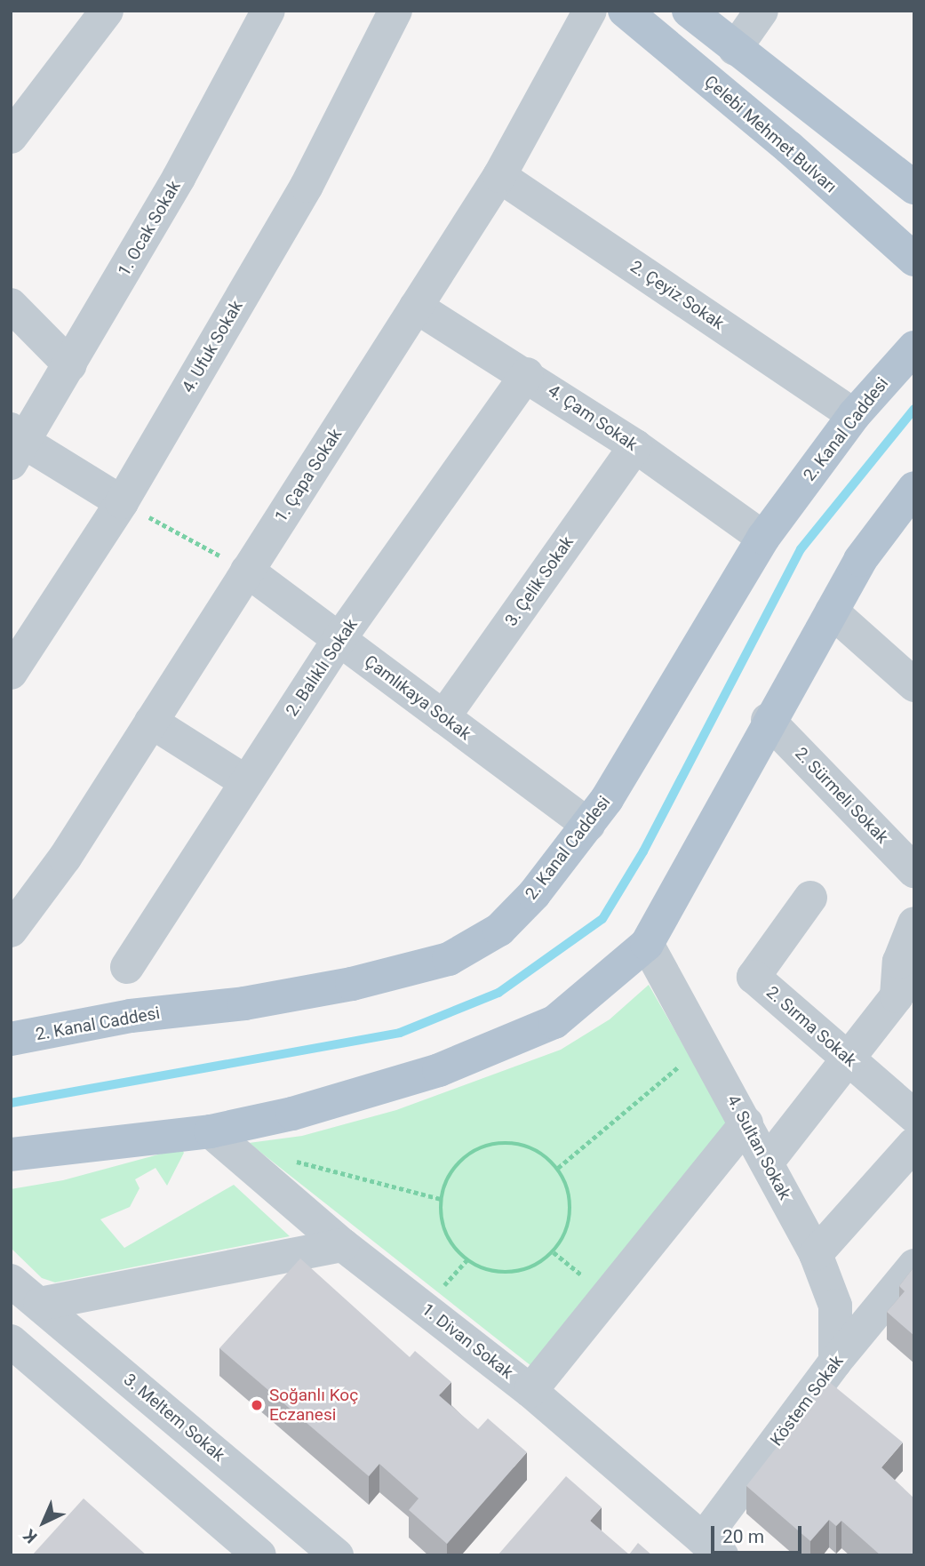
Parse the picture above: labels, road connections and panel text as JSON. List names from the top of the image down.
{
  "streets": {
    "main road": ["Çelebi Mehmet Bulvarı", "2. Kanal Caddesi"],
    "street": [
      "1. Ocak Sokak",
      "2. Çeyiz Sokak",
      "4. Ufuk Sokak",
      "4. Çam Sokak",
      "1. Çapa Sokak",
      "3. Çelik Sokak",
      "2. Balıklı Sokak",
      "Çamlıkaya Sokak",
      "2. Sürmeli Sokak",
      "2. Sırma Sokak",
      "4. Sultan Sokak",
      "1. Divan Sokak",
      "Köstem Sokak",
      "3. Meltem Sokak"
    ]
  },
  "crossings": [
    ["1. Ocak Sokak", "4. Ufuk Sokak"],
    ["2. Çeyiz Sokak", "2. Kanal Caddesi"],
    ["2. Çeyiz Sokak", "1. Çapa Sokak"],
    ["4. Çam Sokak", "2. Kanal Caddesi"],
    ["4. Çam Sokak", "1. Çapa Sokak"],
    ["4. Çam Sokak", "3. Çelik Sokak"],
    ["4. Çam Sokak", "2. Balıklı Sokak"],
    ["2. Kanal Caddesi", "Çamlıkaya Sokak"],
    ["1. Çapa Sokak", "Çamlıkaya Sokak"],
    ["3. Çelik Sokak", "Çamlıkaya Sokak"],
    ["2. Balıklı Sokak", "Çamlıkaya Sokak"],
    ["4. Sultan Sokak", "Köstem Sokak"],
    ["1. Divan Sokak", "Köstem Sokak"]
  ],
  "places": ["Soğanlı Koç Eczanesi"],
  "scale_bar": "20 m",
  "north": "bottom left"
}
